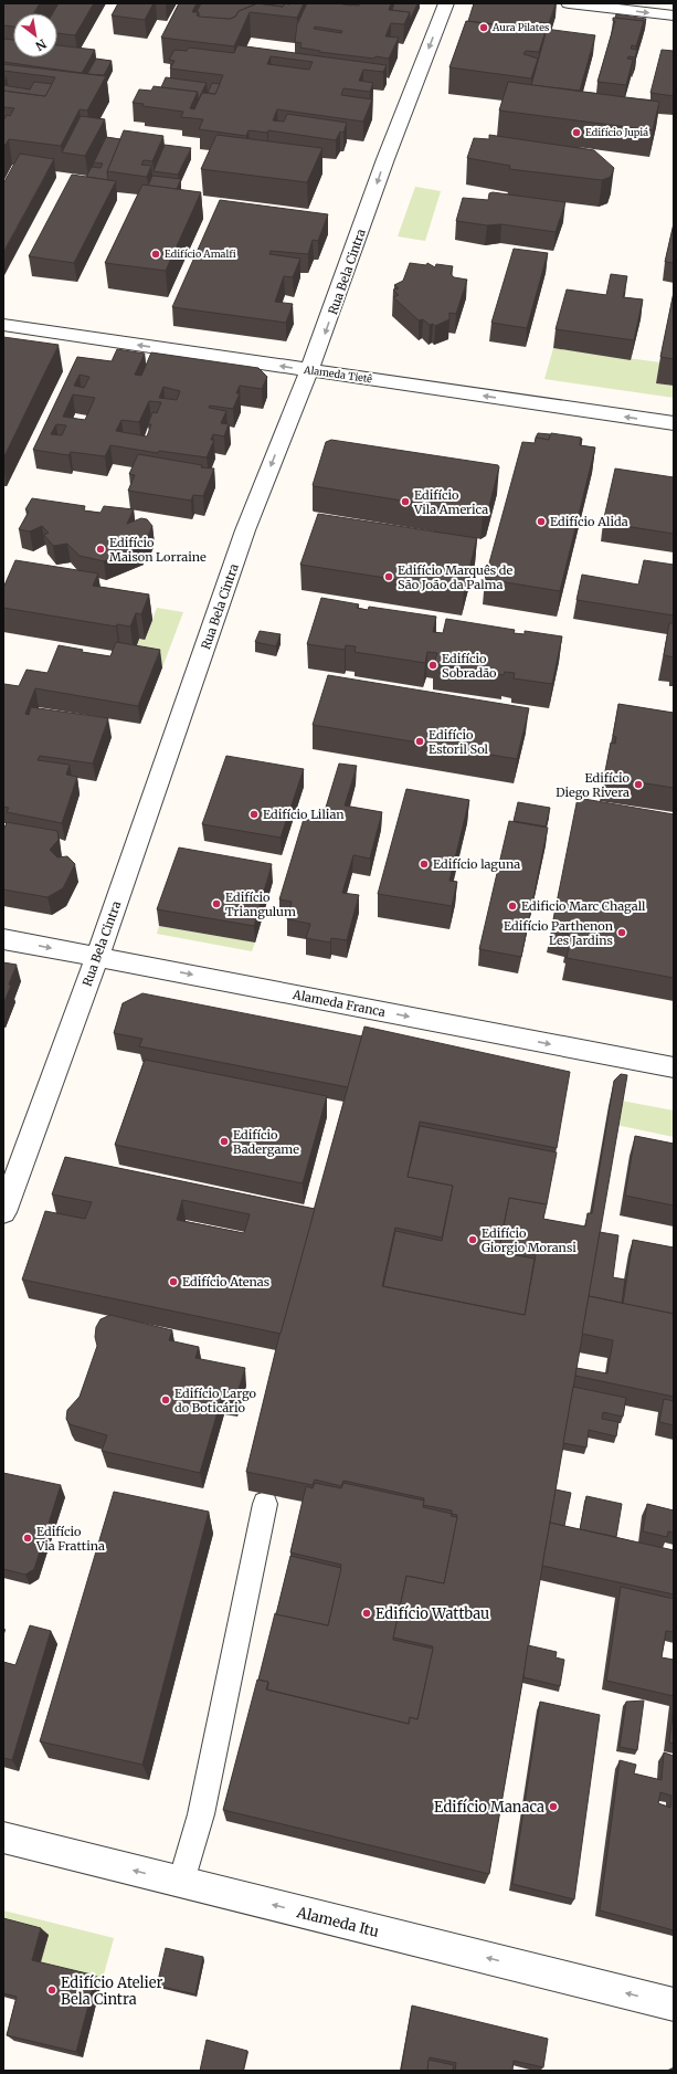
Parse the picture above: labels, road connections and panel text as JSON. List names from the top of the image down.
{
  "streets": {
    "street": [
      "Rua Bela Cintra",
      "Alameda Tietê",
      "Alameda Franca",
      "Alameda Itu"
    ]
  },
  "crossings": [
    ["Rua Bela Cintra", "Alameda Tietê"],
    ["Rua Bela Cintra", "Alameda Franca"]
  ],
  "one_way": [
    "Rua Bela Cintra",
    "Alameda Tietê",
    "Alameda Franca",
    "Alameda Itu"
  ],
  "places": [
    "Aura Pilates",
    "Edifício Jupiá",
    "Edifício Amalfi",
    "Edifício Vila America",
    "Edifício Alida",
    "Edifício Maison Lorraine",
    "Edifício Marquês de São João da Palma",
    "Edifício Sobradão",
    "Edifício Estoril Sol",
    "Edifício Diego Rivera",
    "Edifício Lilian",
    "Edifício laguna",
    "Edifício Triangulum",
    "Edificio Marc Chagall",
    "Edifício Parthenon Les Jardins",
    "Edifício Badergame",
    "Edifício Giorgio Moransi",
    "Edifício Atenas",
    "Edifício Largo do Boticário",
    "Edifício Via Frattina",
    "Edifício Wattbau",
    "Edifício Manaca",
    "Edifício Atelier Bela Cintra"
  ],
  "north": "bottom right"
}
